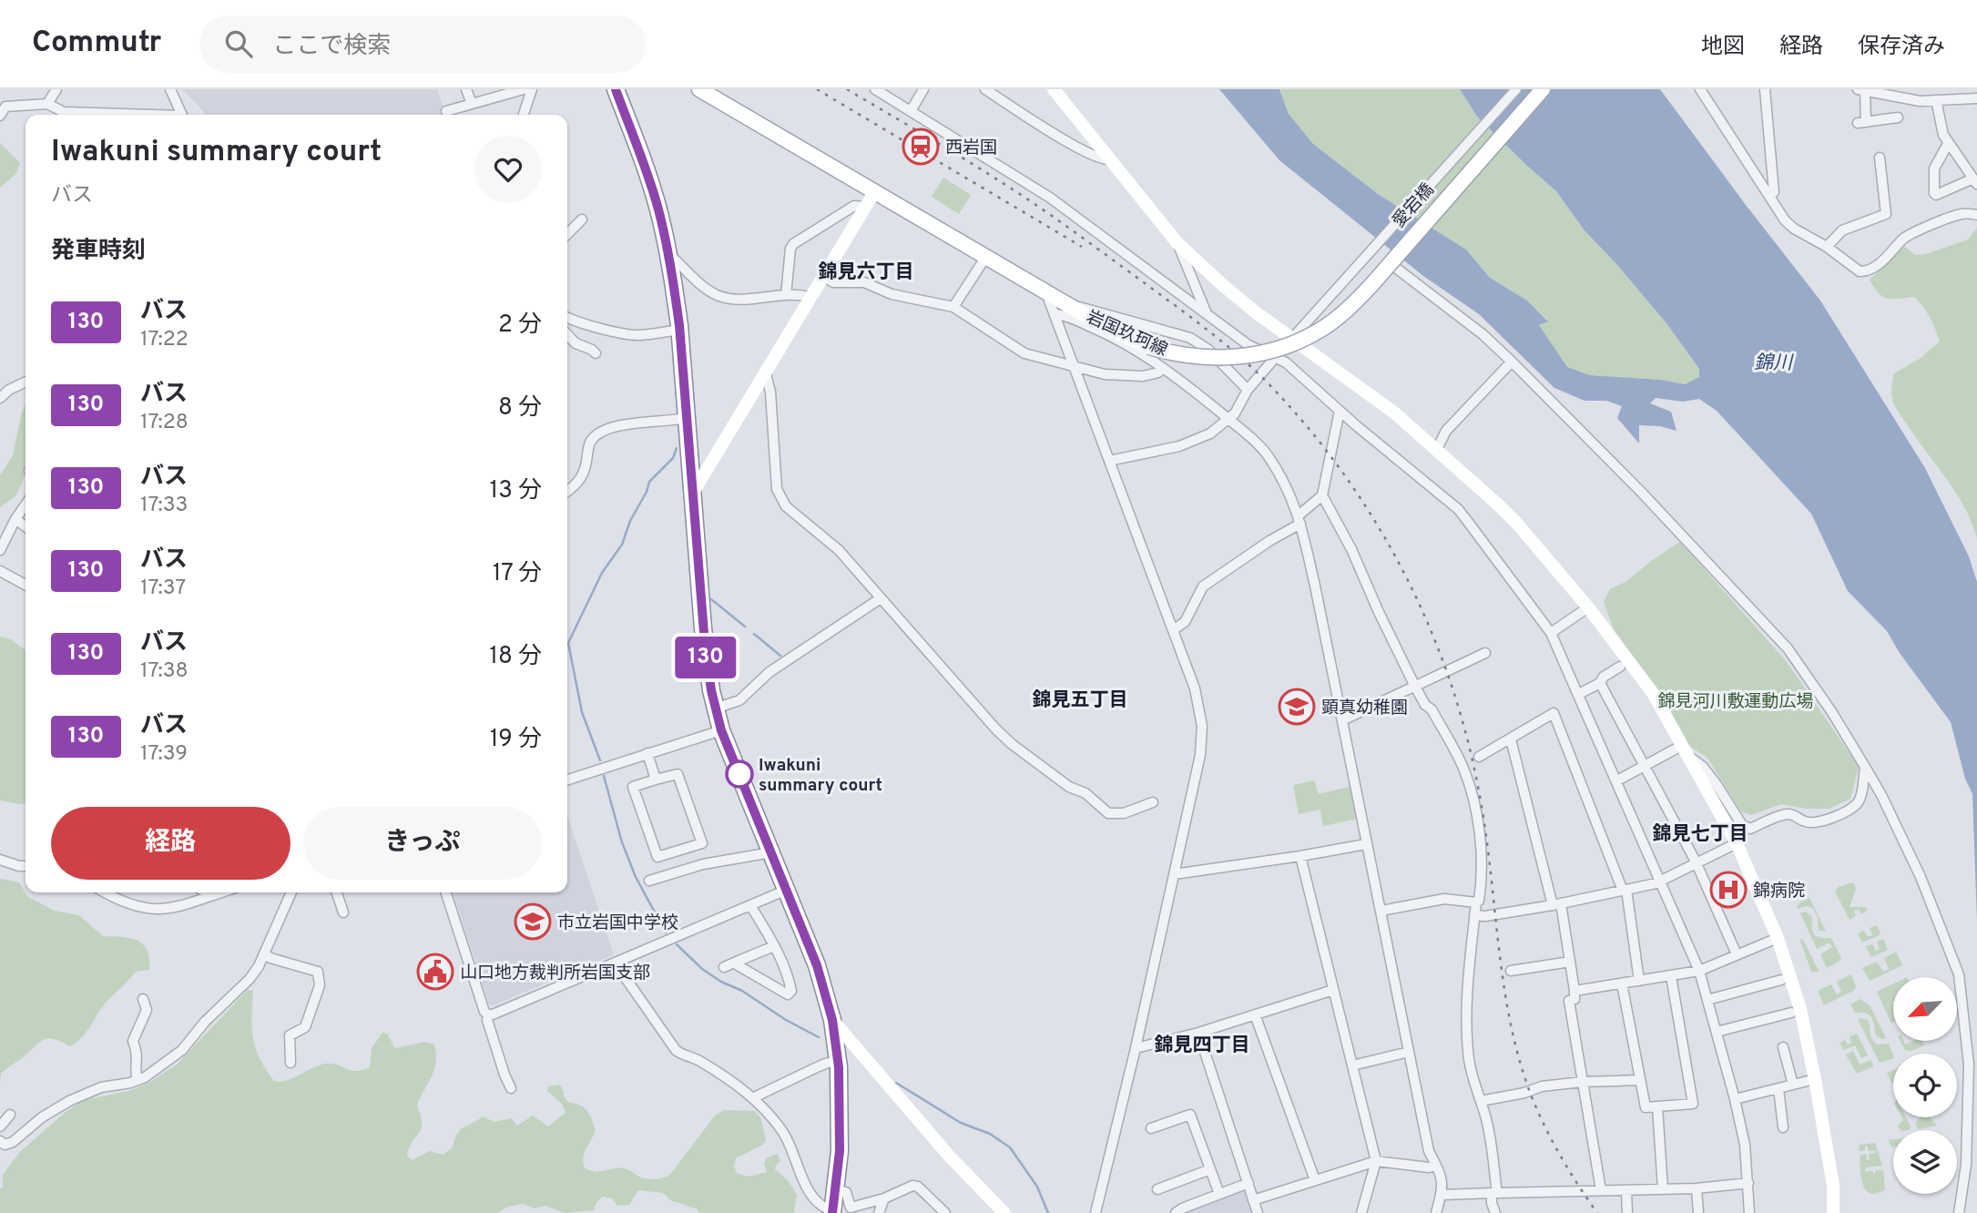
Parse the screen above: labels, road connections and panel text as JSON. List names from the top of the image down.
{
  "streets": {
    "main road": ["岩国玖珂線"],
    "street": ["愛宕橋"]
  },
  "districts": [
    "錦見六丁目",
    "錦見五丁目",
    "錦見七丁目",
    "錦見四丁目"
  ],
  "water": ["錦川"],
  "parks": ["錦見河川敷運動広場"],
  "places": {
    "station": ["西岩国"],
    "school or university": ["顕真幼稚園", "市立岩国中学校"],
    "other": ["Iwakuni summary court"],
    "hospital": ["錦病院"],
    "public building": ["山口地方裁判所岩国支部"]
  },
  "lines": ["bus line 130"],
  "north": "bottom left",
  "page": {
    "header": "Commutr",
    "search": "ここで検索",
    "nav": ["地図", "経路", "保存済み"],
    "on_map": "130",
    "heading": [
      ["Iwakuni summary court", "バス"],
      "発車時刻"
    ],
    "list": [
      {
        "mark": "130",
        "name": "バス",
        "note": "17:22",
        "value": "2 分"
      },
      {
        "mark": "130",
        "name": "バス",
        "note": "17:28",
        "value": "8 分"
      },
      {
        "mark": "130",
        "name": "バス",
        "note": "17:33",
        "value": "13 分"
      },
      {
        "mark": "130",
        "name": "バス",
        "note": "17:37",
        "value": "17 分"
      },
      {
        "mark": "130",
        "name": "バス",
        "note": "17:38",
        "value": "18 分"
      },
      {
        "mark": "130",
        "name": "バス",
        "note": "17:39",
        "value": "19 分"
      }
    ],
    "buttons": ["経路", "きっぷ"]
  }
}
